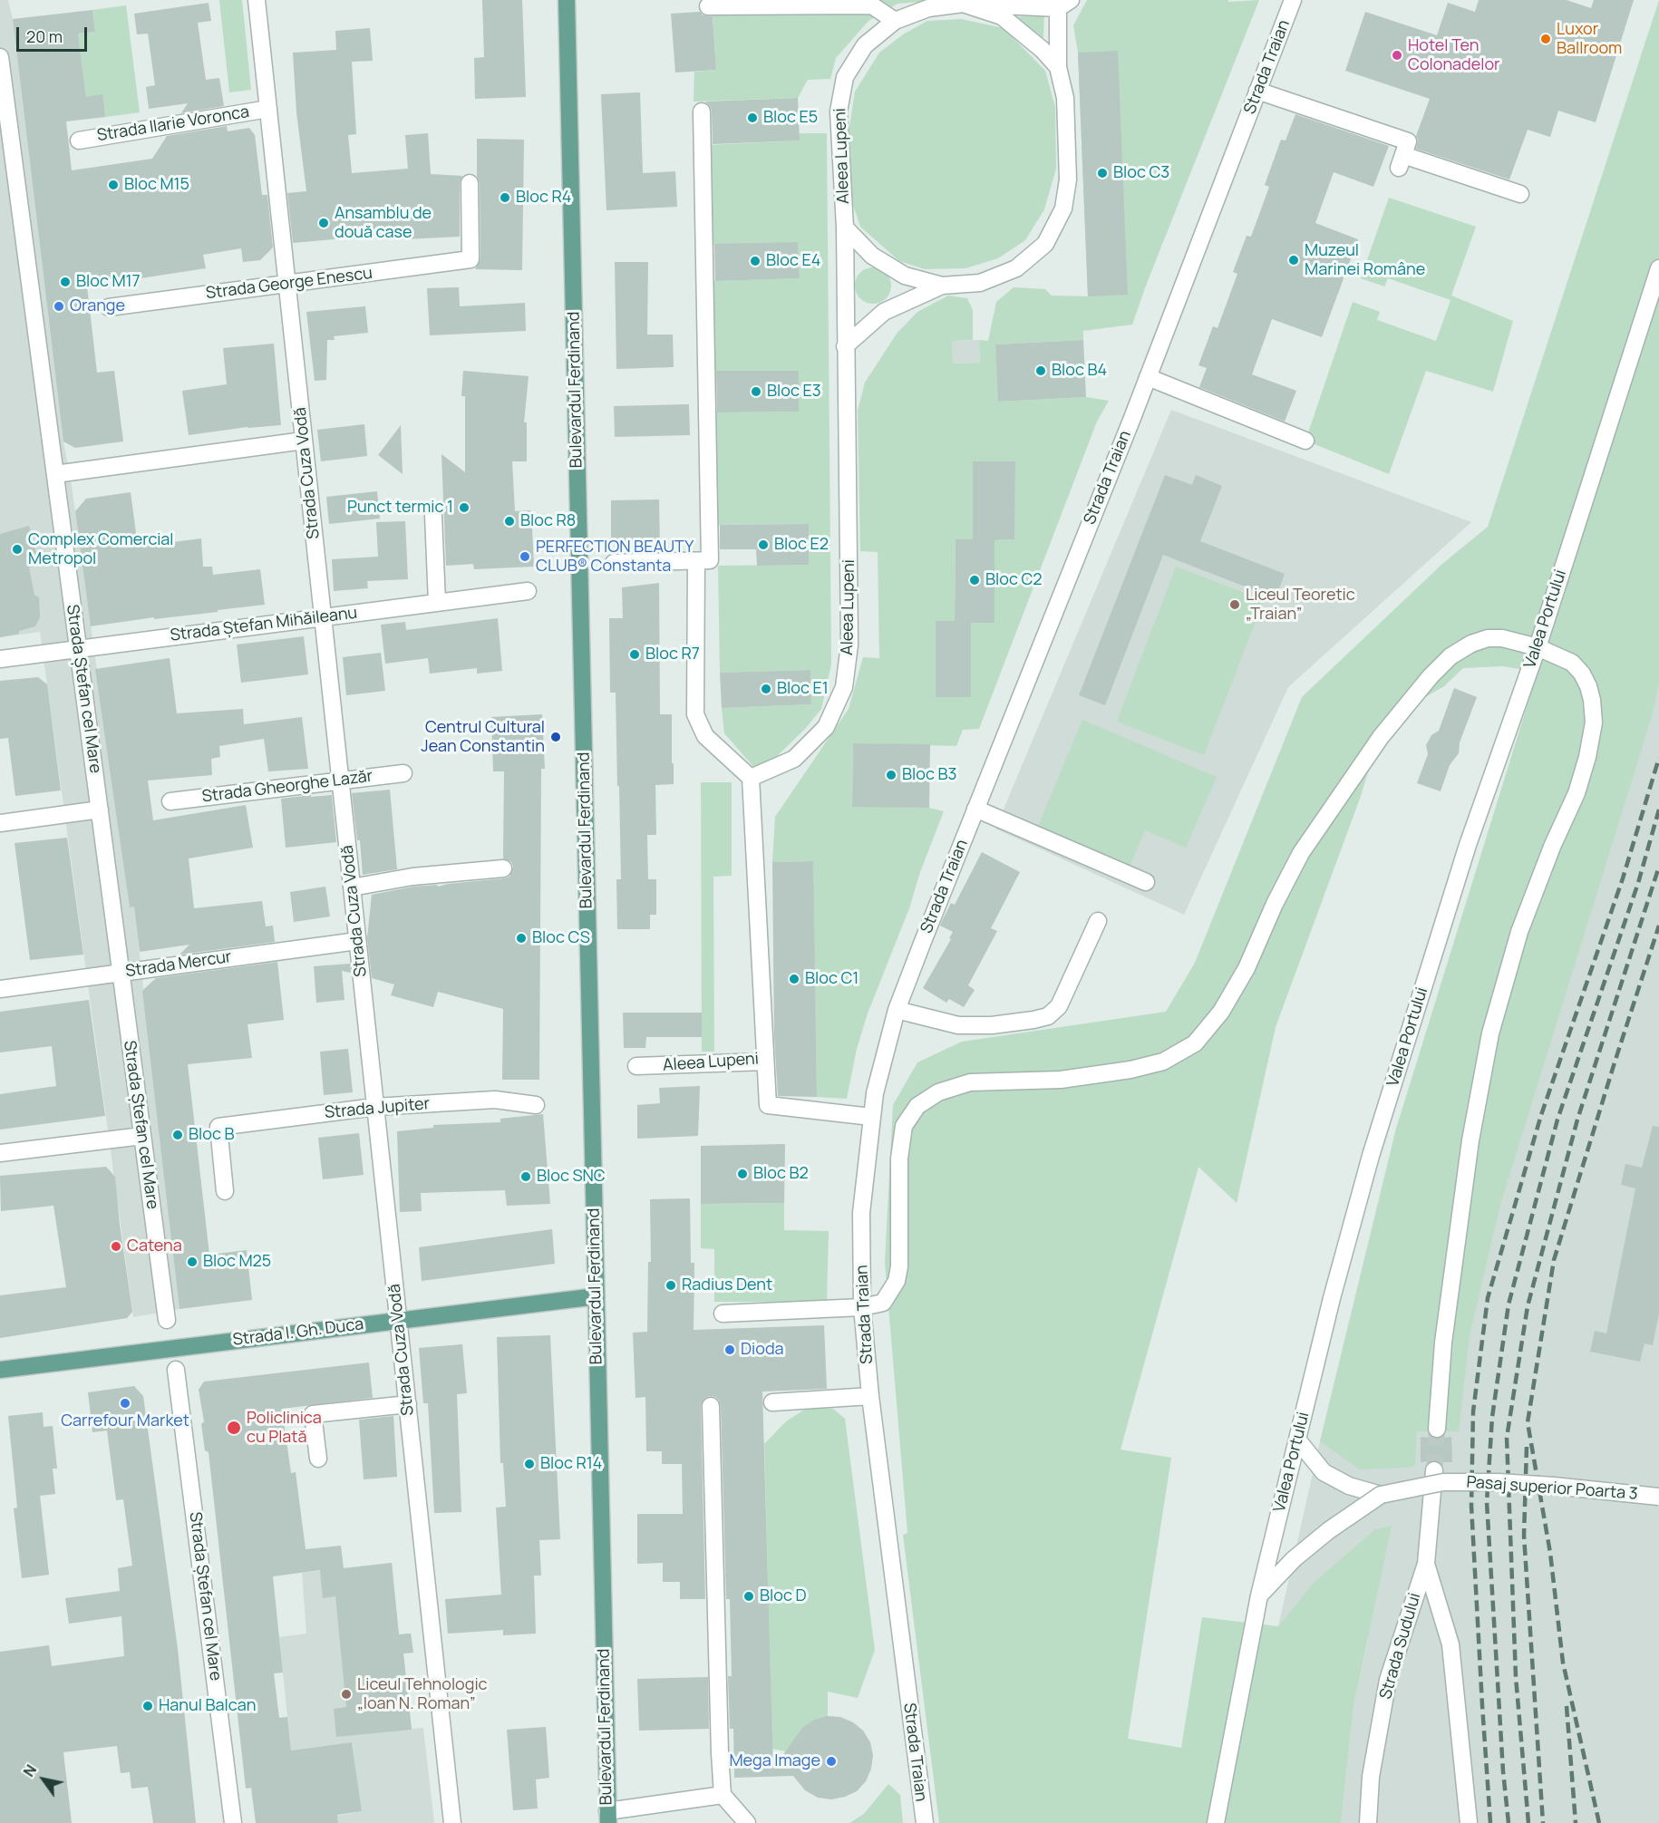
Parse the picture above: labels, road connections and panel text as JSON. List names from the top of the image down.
{
  "streets": {
    "main road": ["Bulevardul Ferdinand", "Strada I. Gh. Duca"],
    "street": [
      "Strada Traian",
      "Strada Ilarie Voronca",
      "Aleea Lupeni",
      "Strada George Enescu",
      "Strada Cuza Vodă",
      "Valea Portului",
      "Strada Ștefan Mihăileanu",
      "Strada Ștefan cel Mare",
      "Strada Gheorghe Lazăr",
      "Strada Mercur",
      "Strada Jupiter",
      "Pasaj superior Poarta 3",
      "Strada Sudului"
    ]
  },
  "crossings": [
    ["Strada Ilarie Voronca", "Strada Cuza Vodă"],
    ["Strada George Enescu", "Strada Cuza Vodă"],
    ["Bulevardul Ferdinand", "Strada I. Gh. Duca"],
    ["Strada Cuza Vodă", "Strada Ștefan Mihăileanu"],
    ["Strada Cuza Vodă", "Strada Gheorghe Lazăr"],
    ["Strada Cuza Vodă", "Strada Mercur"],
    ["Strada Cuza Vodă", "Strada Jupiter"],
    ["Strada Cuza Vodă", "Strada I. Gh. Duca"],
    ["Valea Portului", "Pasaj superior Poarta 3"],
    ["Strada Ștefan Mihăileanu", "Strada Ștefan cel Mare"],
    ["Strada Ștefan cel Mare", "Strada Mercur"]
  ],
  "places": [
    "Luxor Ballroom",
    "Hotel Ten Colonadelor",
    "Bloc E5",
    "Bloc C3",
    "Bloc M15",
    "Bloc R4",
    "Ansamblu de două case",
    "Muzeul Marinei Române",
    "Bloc E4",
    "Bloc M17",
    "Orange",
    "Bloc B4",
    "Bloc E3",
    "Punct termic 1",
    "Bloc R8",
    "Bloc E2",
    "Complex Comercial Metropol",
    "PERFECTION BEAUTY CLUB® Constanta",
    "Bloc C2",
    "Liceul Teoretic „Traian”",
    "Bloc R7",
    "Bloc E1",
    "Centrul Cultural Jean Constantin",
    "Bloc B3",
    "Bloc CS",
    "Bloc C1",
    "Bloc B",
    "Bloc B2",
    "Bloc SNC",
    "Catena",
    "Bloc M25",
    "Radius Dent",
    "Dioda",
    "Carrefour Market",
    "Policlinica cu Plată",
    "Bloc R14",
    "Bloc D",
    "Liceul Tehnologic „Ioan N. Roman”",
    "Hanul Balcan",
    "Mega Image"
  ],
  "scale_bar": "20 m",
  "north": "top left"
}
